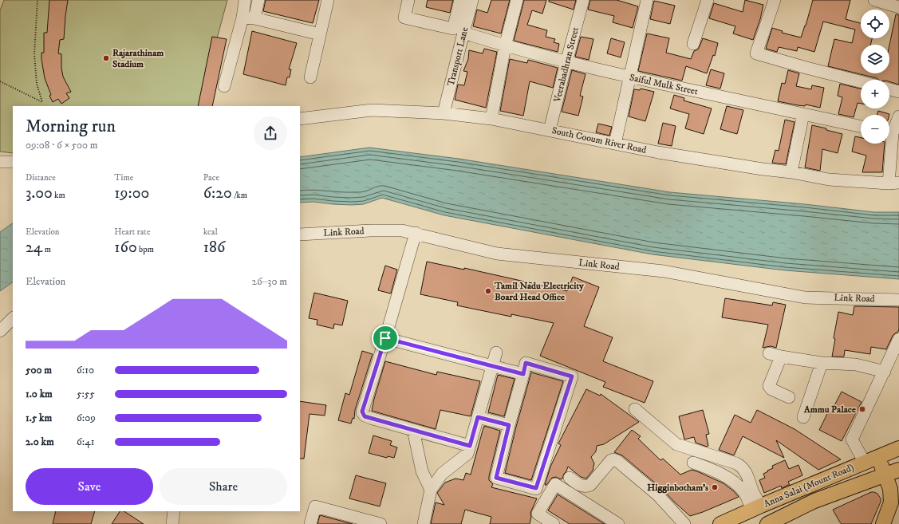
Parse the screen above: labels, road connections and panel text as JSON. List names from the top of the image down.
{
  "streets": {
    "main road": ["Anna Salai (Mount Road)"],
    "street": [
      "Transport Lane",
      "Veerabadhran Street",
      "Saiful Mulk Street",
      "South Cooum River Road",
      "Link Road"
    ]
  },
  "crossings": [
    ["Transport Lane", "Saiful Mulk Street"],
    ["Transport Lane", "South Cooum River Road"],
    ["Veerabadhran Street", "Saiful Mulk Street"],
    ["Veerabadhran Street", "South Cooum River Road"]
  ],
  "places": [
    "Rajarathinam Stadium",
    "Tamil Nadu Electricity Board Head Office",
    "Ammu Palace",
    "Higginbotham's"
  ],
  "page": {
    "map_buttons": ["+", "−"],
    "heading": ["Morning run", "09:08 · 6 × 500 m"],
    "stats": [
      ["Distance", "3.00 km"],
      ["Time", "19:00"],
      ["Pace", "6:20 /km"],
      ["Elevation", "24 m"],
      ["Heart rate", "160 bpm"],
      ["kcal", "186"]
    ],
    "chart": ["Elevation", "26–30 m"],
    "list": [
      {
        "name": "500 m",
        "note": "6:10"
      },
      {
        "name": "1.0 km",
        "note": "5:55"
      },
      {
        "name": "1.5 km",
        "note": "6:09"
      },
      {
        "name": "2.0 km",
        "note": "6:41"
      }
    ],
    "buttons": ["Save", "Share"]
  }
}
